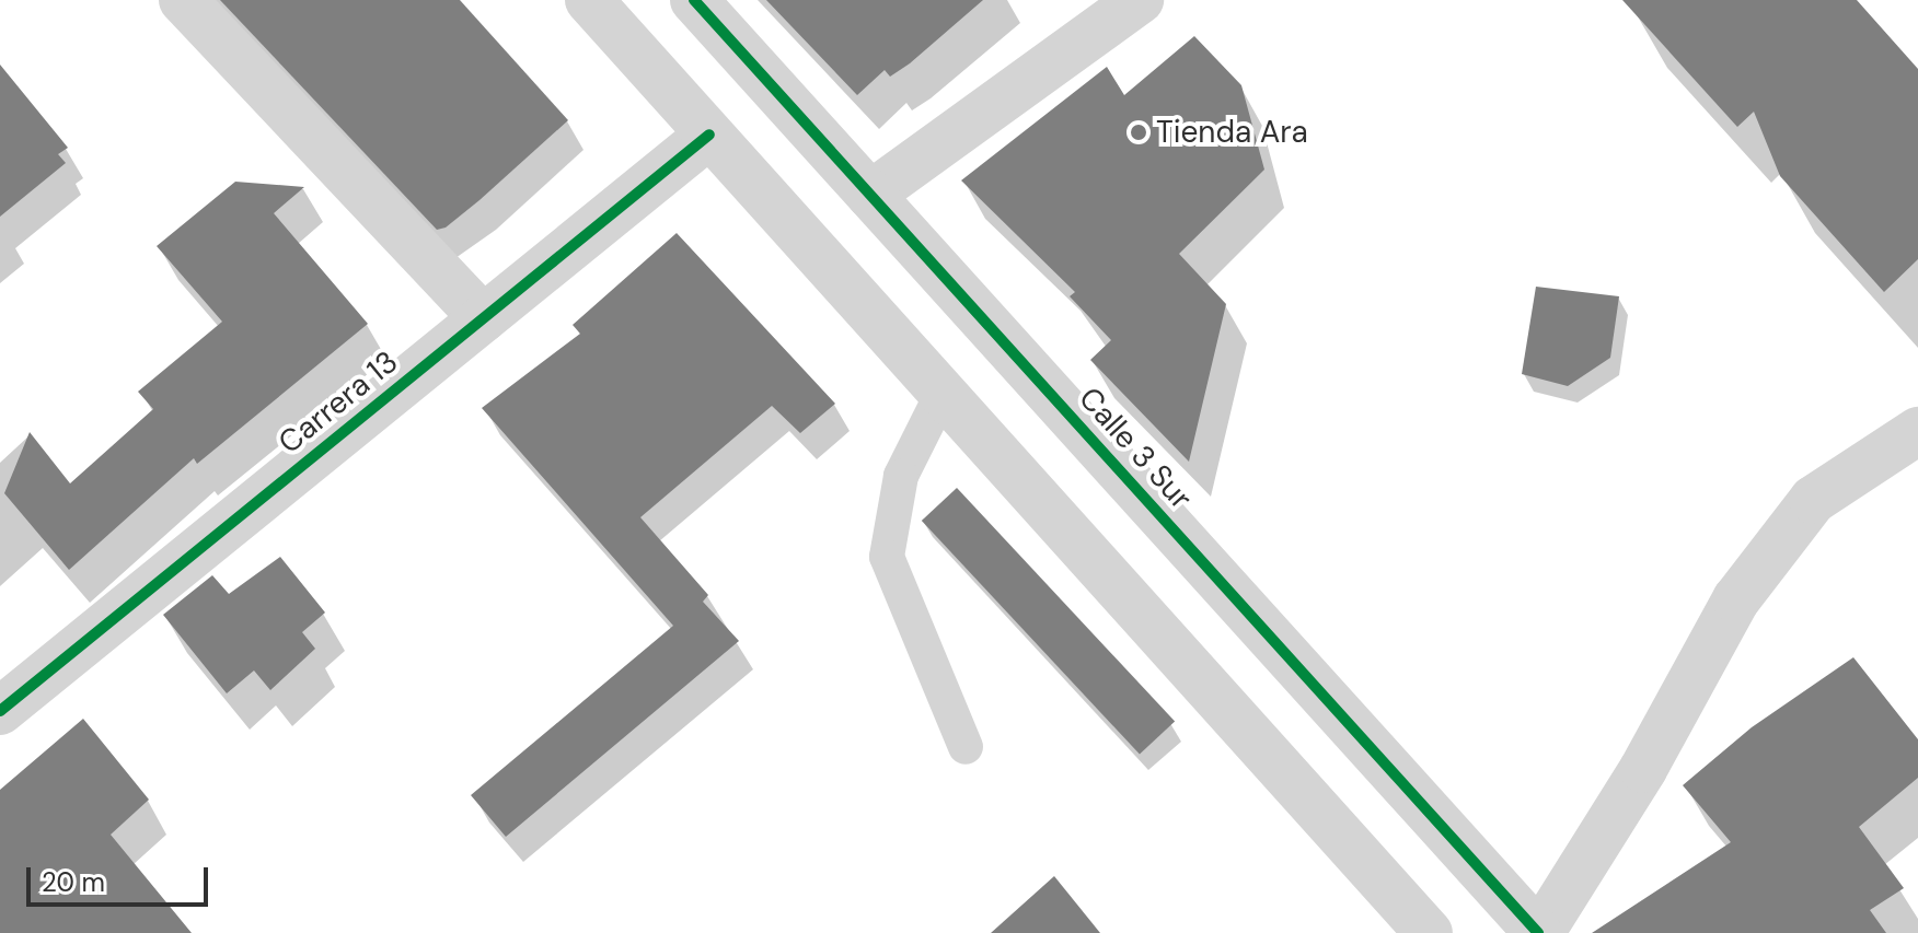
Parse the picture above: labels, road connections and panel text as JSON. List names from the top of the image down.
{
  "streets": {
    "street": ["Carrera 13", "Calle 3 Sur"]
  },
  "places": ["Tienda Ara"],
  "scale_bar": "20 m"
}
